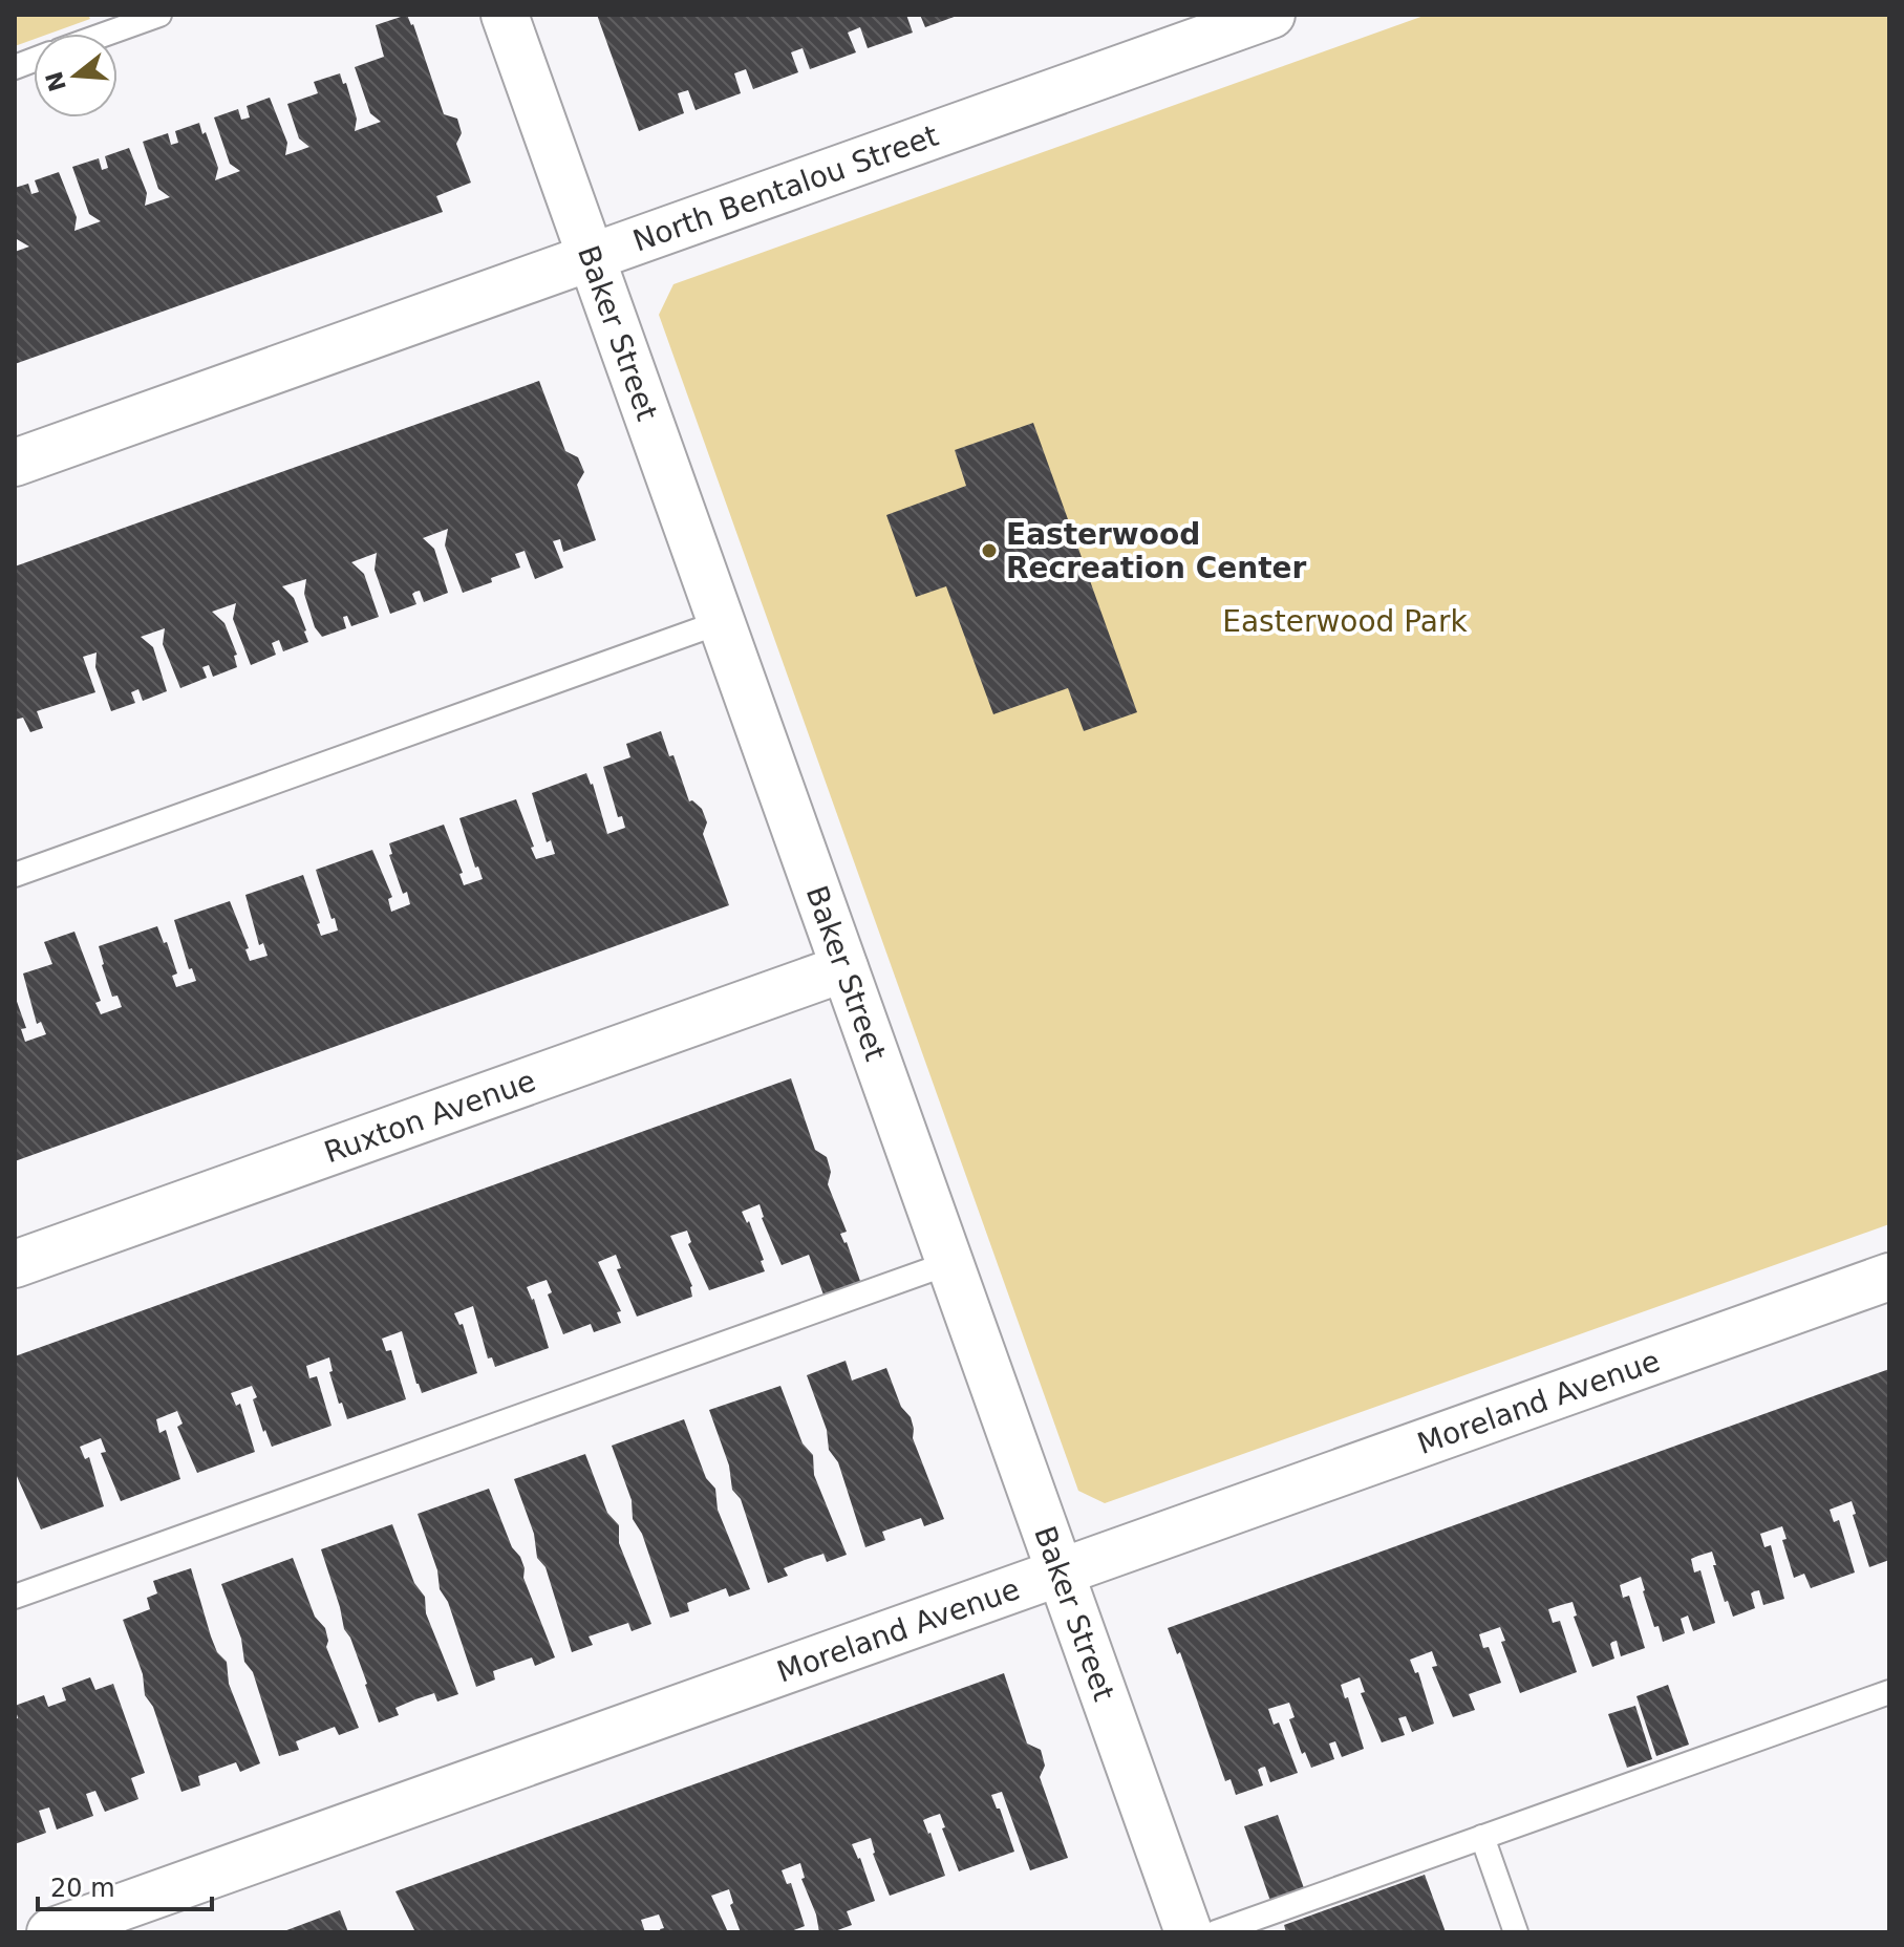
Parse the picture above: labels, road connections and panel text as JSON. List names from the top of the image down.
{
  "streets": {
    "street": [
      "North Bentalou Street",
      "Baker Street",
      "Ruxton Avenue",
      "Moreland Avenue"
    ]
  },
  "crossings": [
    ["North Bentalou Street", "Baker Street"],
    ["Baker Street", "Ruxton Avenue"],
    ["Baker Street", "Moreland Avenue"]
  ],
  "parks": ["Easterwood Park"],
  "places": ["Easterwood Recreation Center"],
  "scale_bar": "20 m",
  "north": "left"
}
